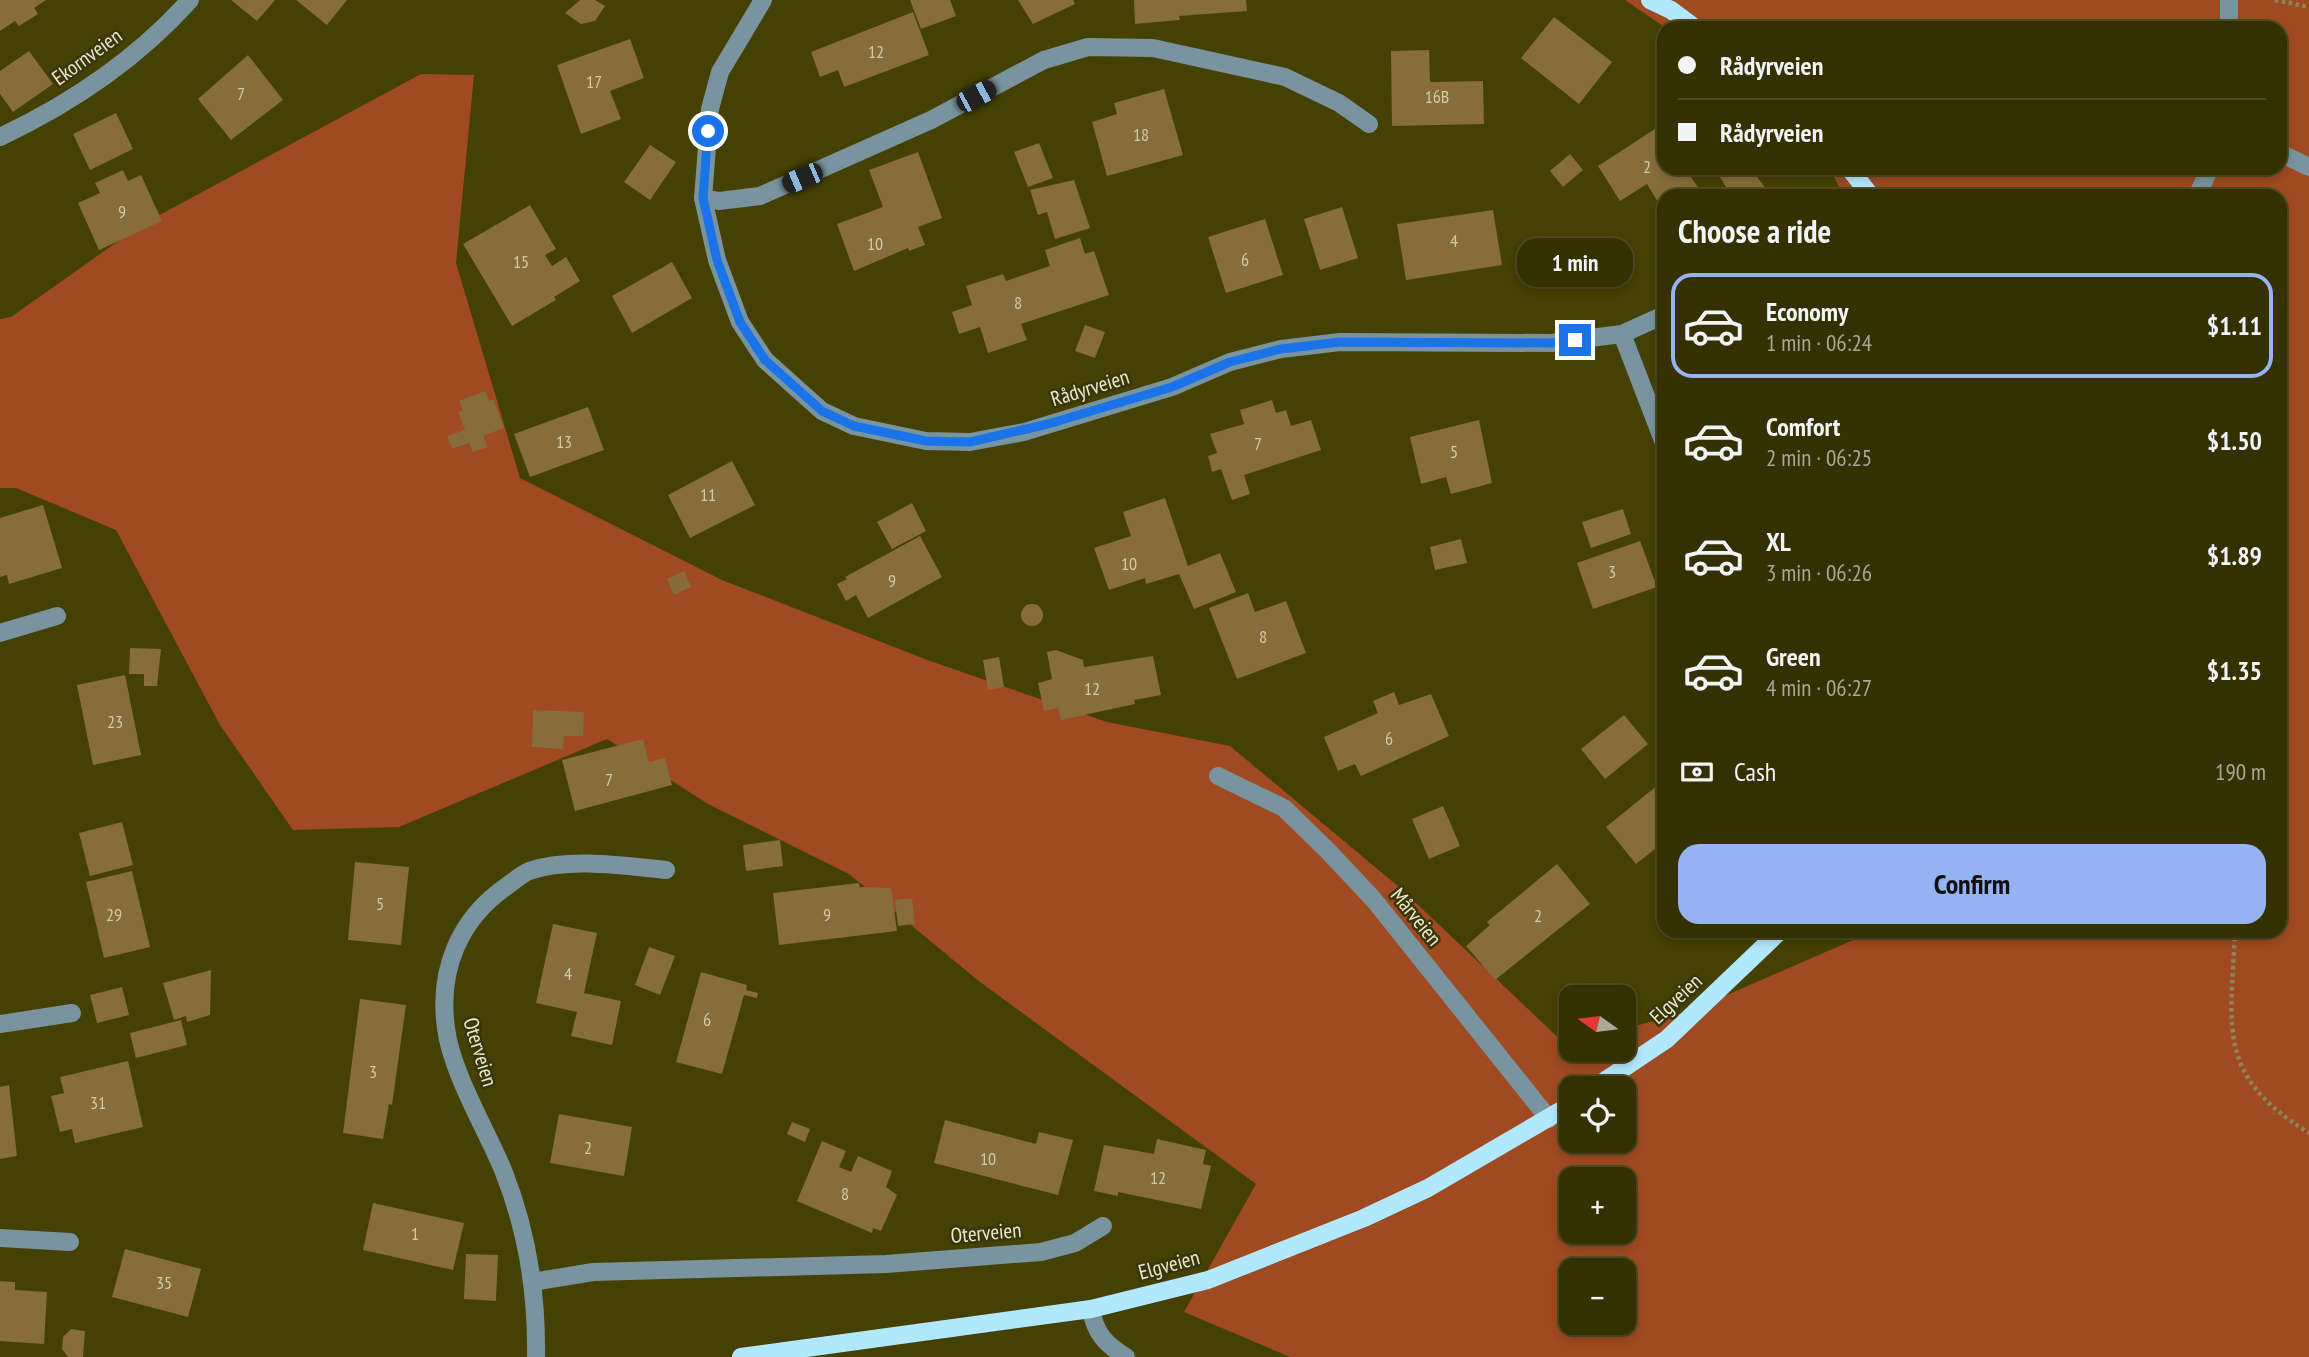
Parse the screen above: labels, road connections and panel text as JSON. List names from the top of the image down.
{
  "streets": {
    "main road": ["Elgveien"],
    "street": [
      "Ekornveien",
      "Rådyrveien",
      "Mårveien",
      "Oterveien"
    ]
  },
  "crossings": [
    ["Mårveien", "Elgveien"]
  ],
  "house_numbers": [
    "12",
    "17",
    "7",
    "16B",
    "18",
    "2",
    "9",
    "4",
    "10",
    "6",
    "15",
    "8",
    "13",
    "7",
    "5",
    "11",
    "10",
    "3",
    "9",
    "8",
    "12",
    "23",
    "6",
    "7",
    "5",
    "29",
    "9",
    "2",
    "4",
    "6",
    "3",
    "31",
    "2",
    "10",
    "12",
    "8",
    "1",
    "35"
  ],
  "north": "left",
  "page": {
    "banner": ["Rådyrveien", "Rådyrveien"],
    "heading": "Choose a ride",
    "bubble": "1 min",
    "list": [
      {
        "name": "Economy",
        "note": "1 min · 06:24",
        "value": "$1.11"
      },
      {
        "name": "Comfort",
        "note": "2 min · 06:25",
        "value": "$1.50"
      },
      {
        "name": "XL",
        "note": "3 min · 06:26",
        "value": "$1.89"
      },
      {
        "name": "Green",
        "note": "4 min · 06:27",
        "value": "$1.35"
      }
    ],
    "pay": ["Cash", "190 m"],
    "buttons": "Confirm",
    "map_buttons": ["+", "−"]
  }
}
